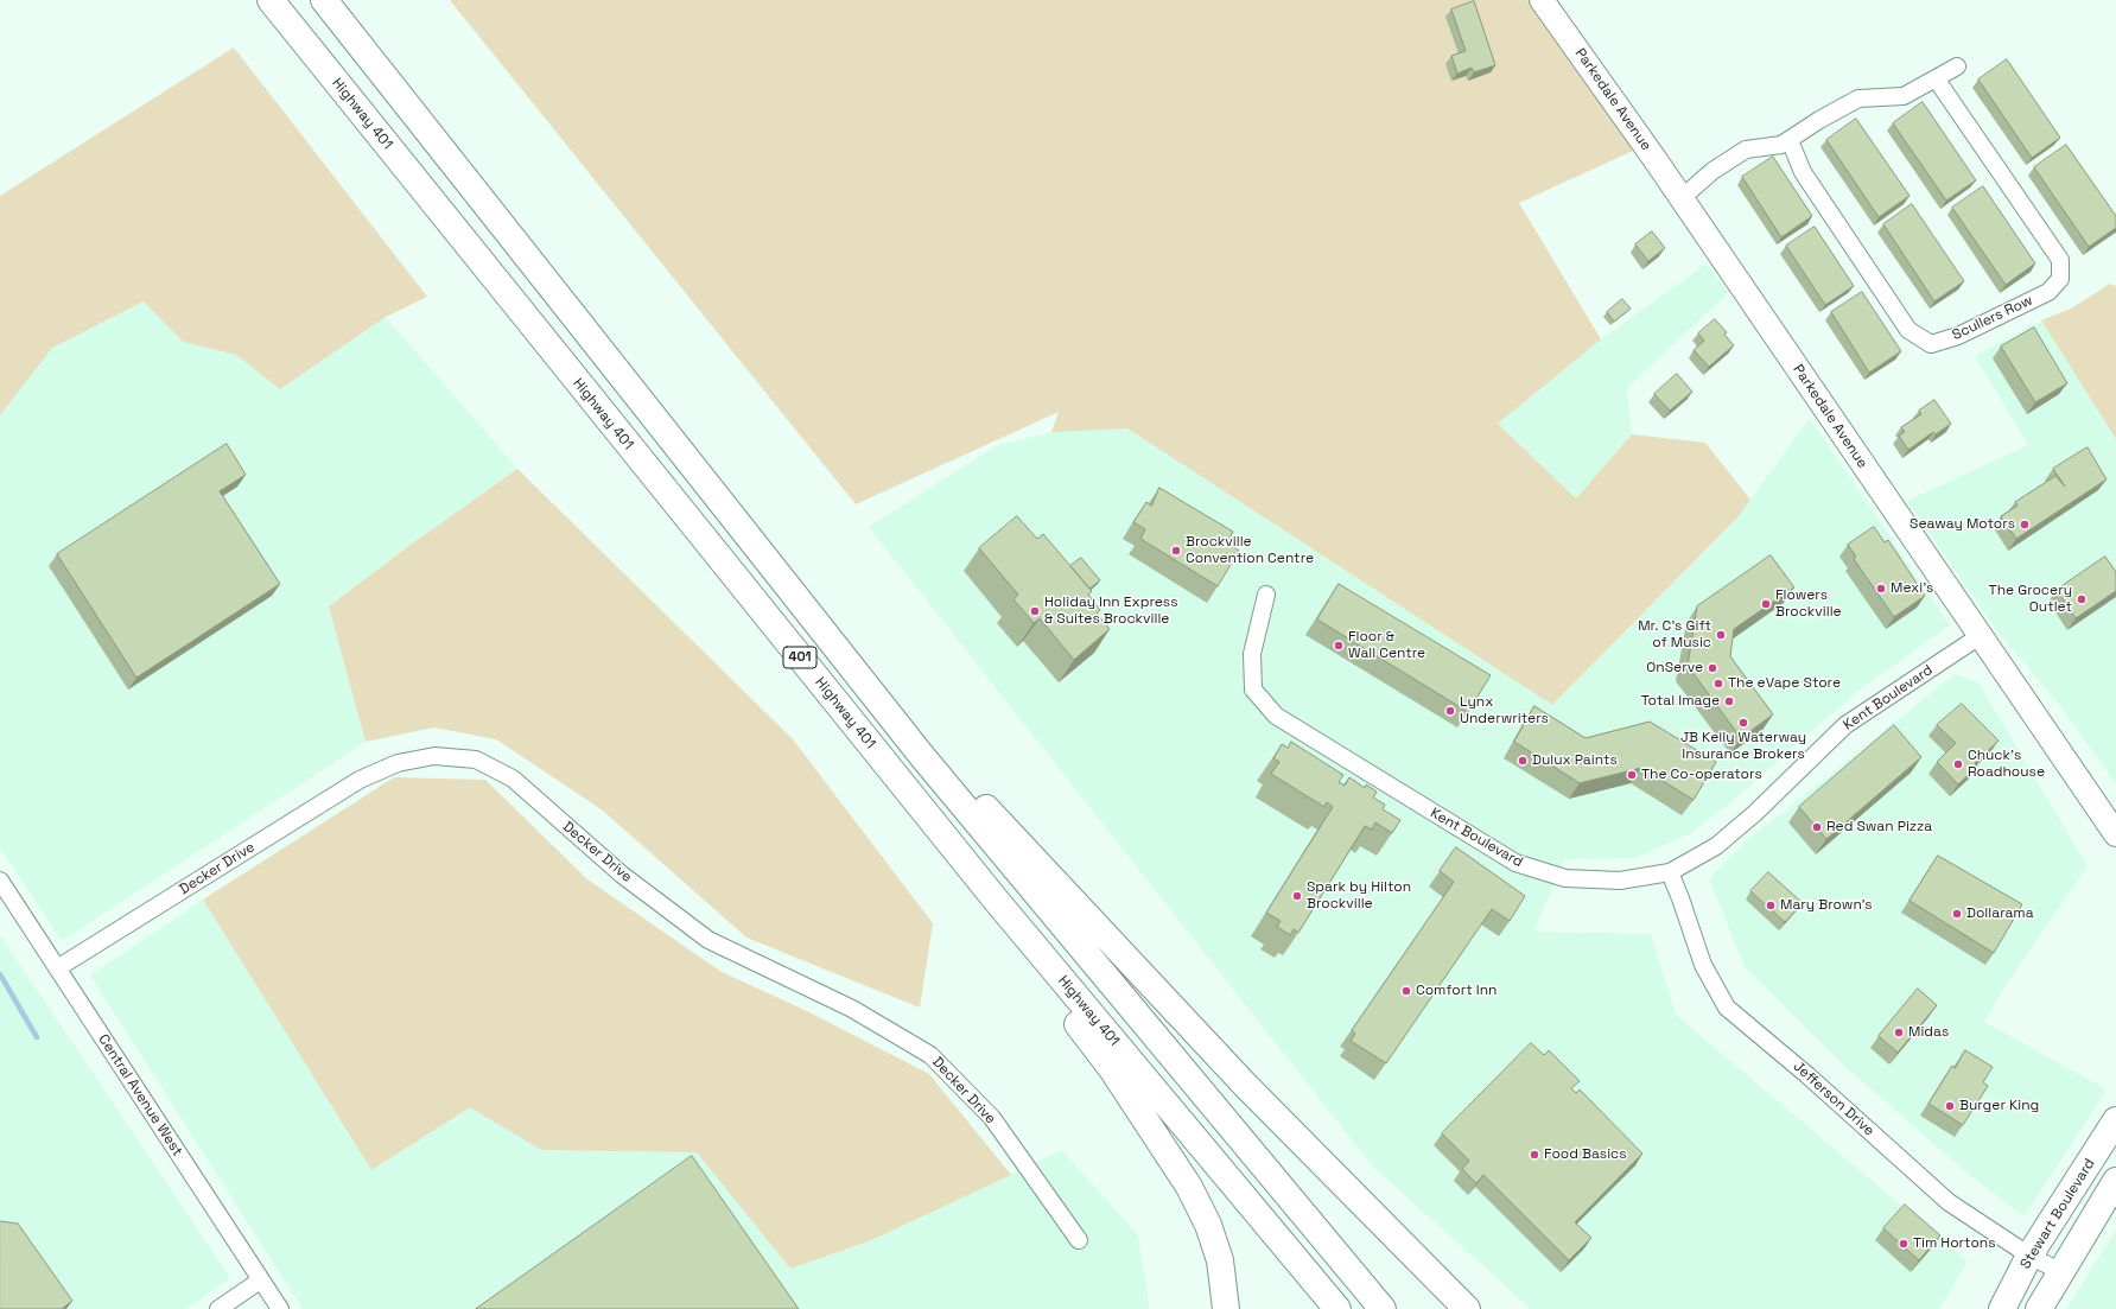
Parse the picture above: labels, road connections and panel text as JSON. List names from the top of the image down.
{
  "streets": {
    "main road": ["Highway 401", "401", "Stewart Boulevard"],
    "street": [
      "Parkedale Avenue",
      "Scullers Row",
      "Kent Boulevard",
      "Decker Drive",
      "Central Avenue West",
      "Jefferson Drive"
    ]
  },
  "crossings": [
    ["Parkedale Avenue", "Kent Boulevard"],
    ["Kent Boulevard", "Jefferson Drive"],
    ["Decker Drive", "Central Avenue West"],
    ["Jefferson Drive", "Stewart Boulevard"]
  ],
  "places": [
    "Seaway Motors",
    "Brockville Convention Centre",
    "Mexi's",
    "The Grocery Outlet",
    "Flowers Brockville",
    "Holiday Inn Express & Suites Brockville",
    "Mr. C's Gift of Music",
    "Floor & Wall Centre",
    "OnServe",
    "The eVape Store",
    "Total Image",
    "Lynx Underwriters",
    "JB Kelly Waterway Insurance Brokers",
    "Dulux Paints",
    "Chuck's Roadhouse",
    "The Co-operators",
    "Red Swan Pizza",
    "Spark by Hilton Brockville",
    "Mary Brown's",
    "Dollarama",
    "Comfort Inn",
    "Midas",
    "Burger King",
    "Food Basics",
    "Tim Hortons"
  ]
}
